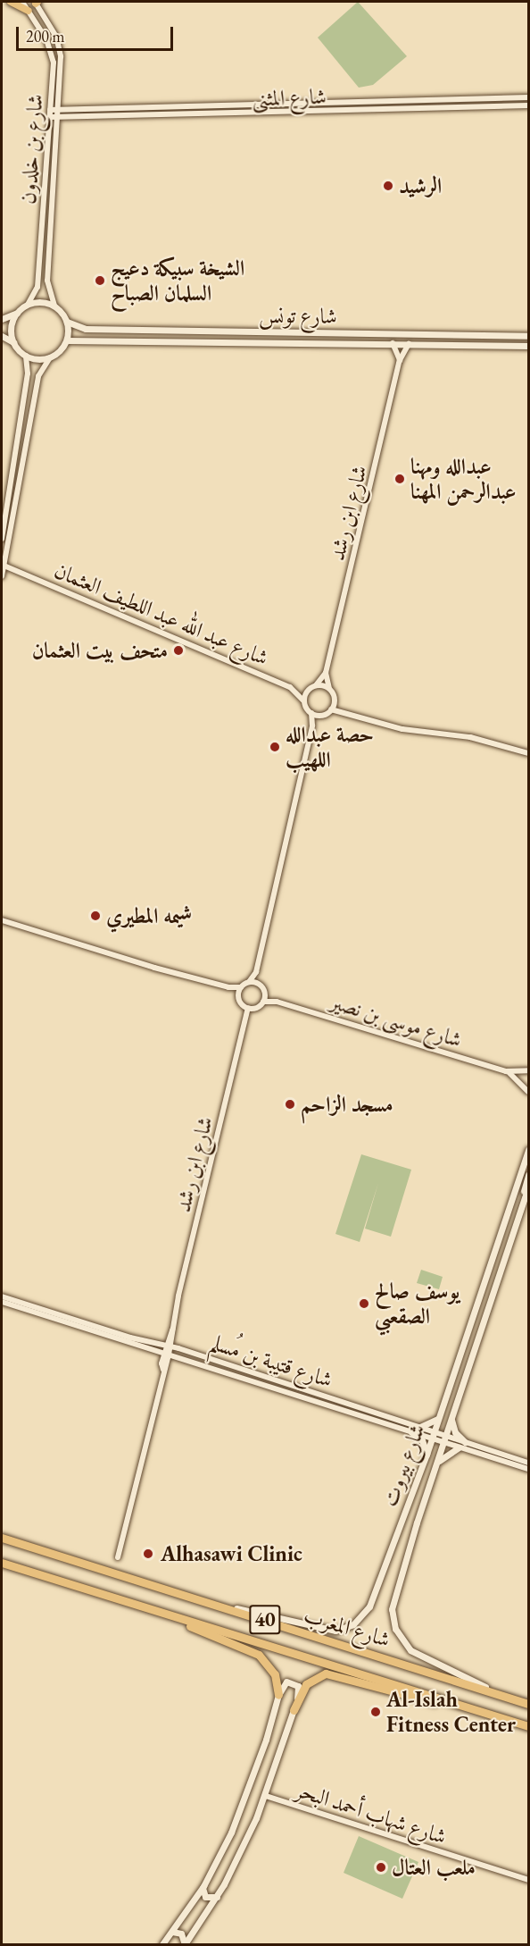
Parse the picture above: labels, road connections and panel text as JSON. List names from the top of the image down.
{
  "streets": {
    "highway": ["40", "شارع المغرب"],
    "main road": ["شارع تونس", "شارع بيروت"],
    "street": [
      "شارع المثنى",
      "شارع بن خلدون",
      "شارع ابن رشد",
      "شارع عبد الله عبد اللطيف العثمان",
      "شارع موسى بن نصير",
      "شارع قتيبة بن مُسلم",
      "شارع شهاب أحمد البحر"
    ]
  },
  "crossings": [
    ["شارع المثنى", "شارع بن خلدون"],
    ["شارع بن خلدون", "شارع تونس"],
    ["شارع تونس", "شارع ابن رشد"],
    ["شارع ابن رشد", "شارع عبد الله عبد اللطيف العثمان"],
    ["شارع ابن رشد", "شارع موسى بن نصير"],
    ["شارع ابن رشد", "شارع قتيبة بن مُسلم"],
    ["شارع قتيبة بن مُسلم", "شارع بيروت"],
    ["شارع بيروت", "شارع المغرب"]
  ],
  "places": [
    "الرشيد",
    "الشيخة سبيكة دعيج السلمان الصباح",
    "عبدالله ومهنا عبدالرحمن المهنا",
    "متحف بيت العثمان",
    "حصة عبدالله اللهيب",
    "شيمه المطيري",
    "مسجد الزاحم",
    "يوسف صالح الصقعبي",
    "Alhasawi Clinic",
    "Al-Islah Fitness Center",
    "ملعب العتال"
  ],
  "scale_bar": "200 m"
}
